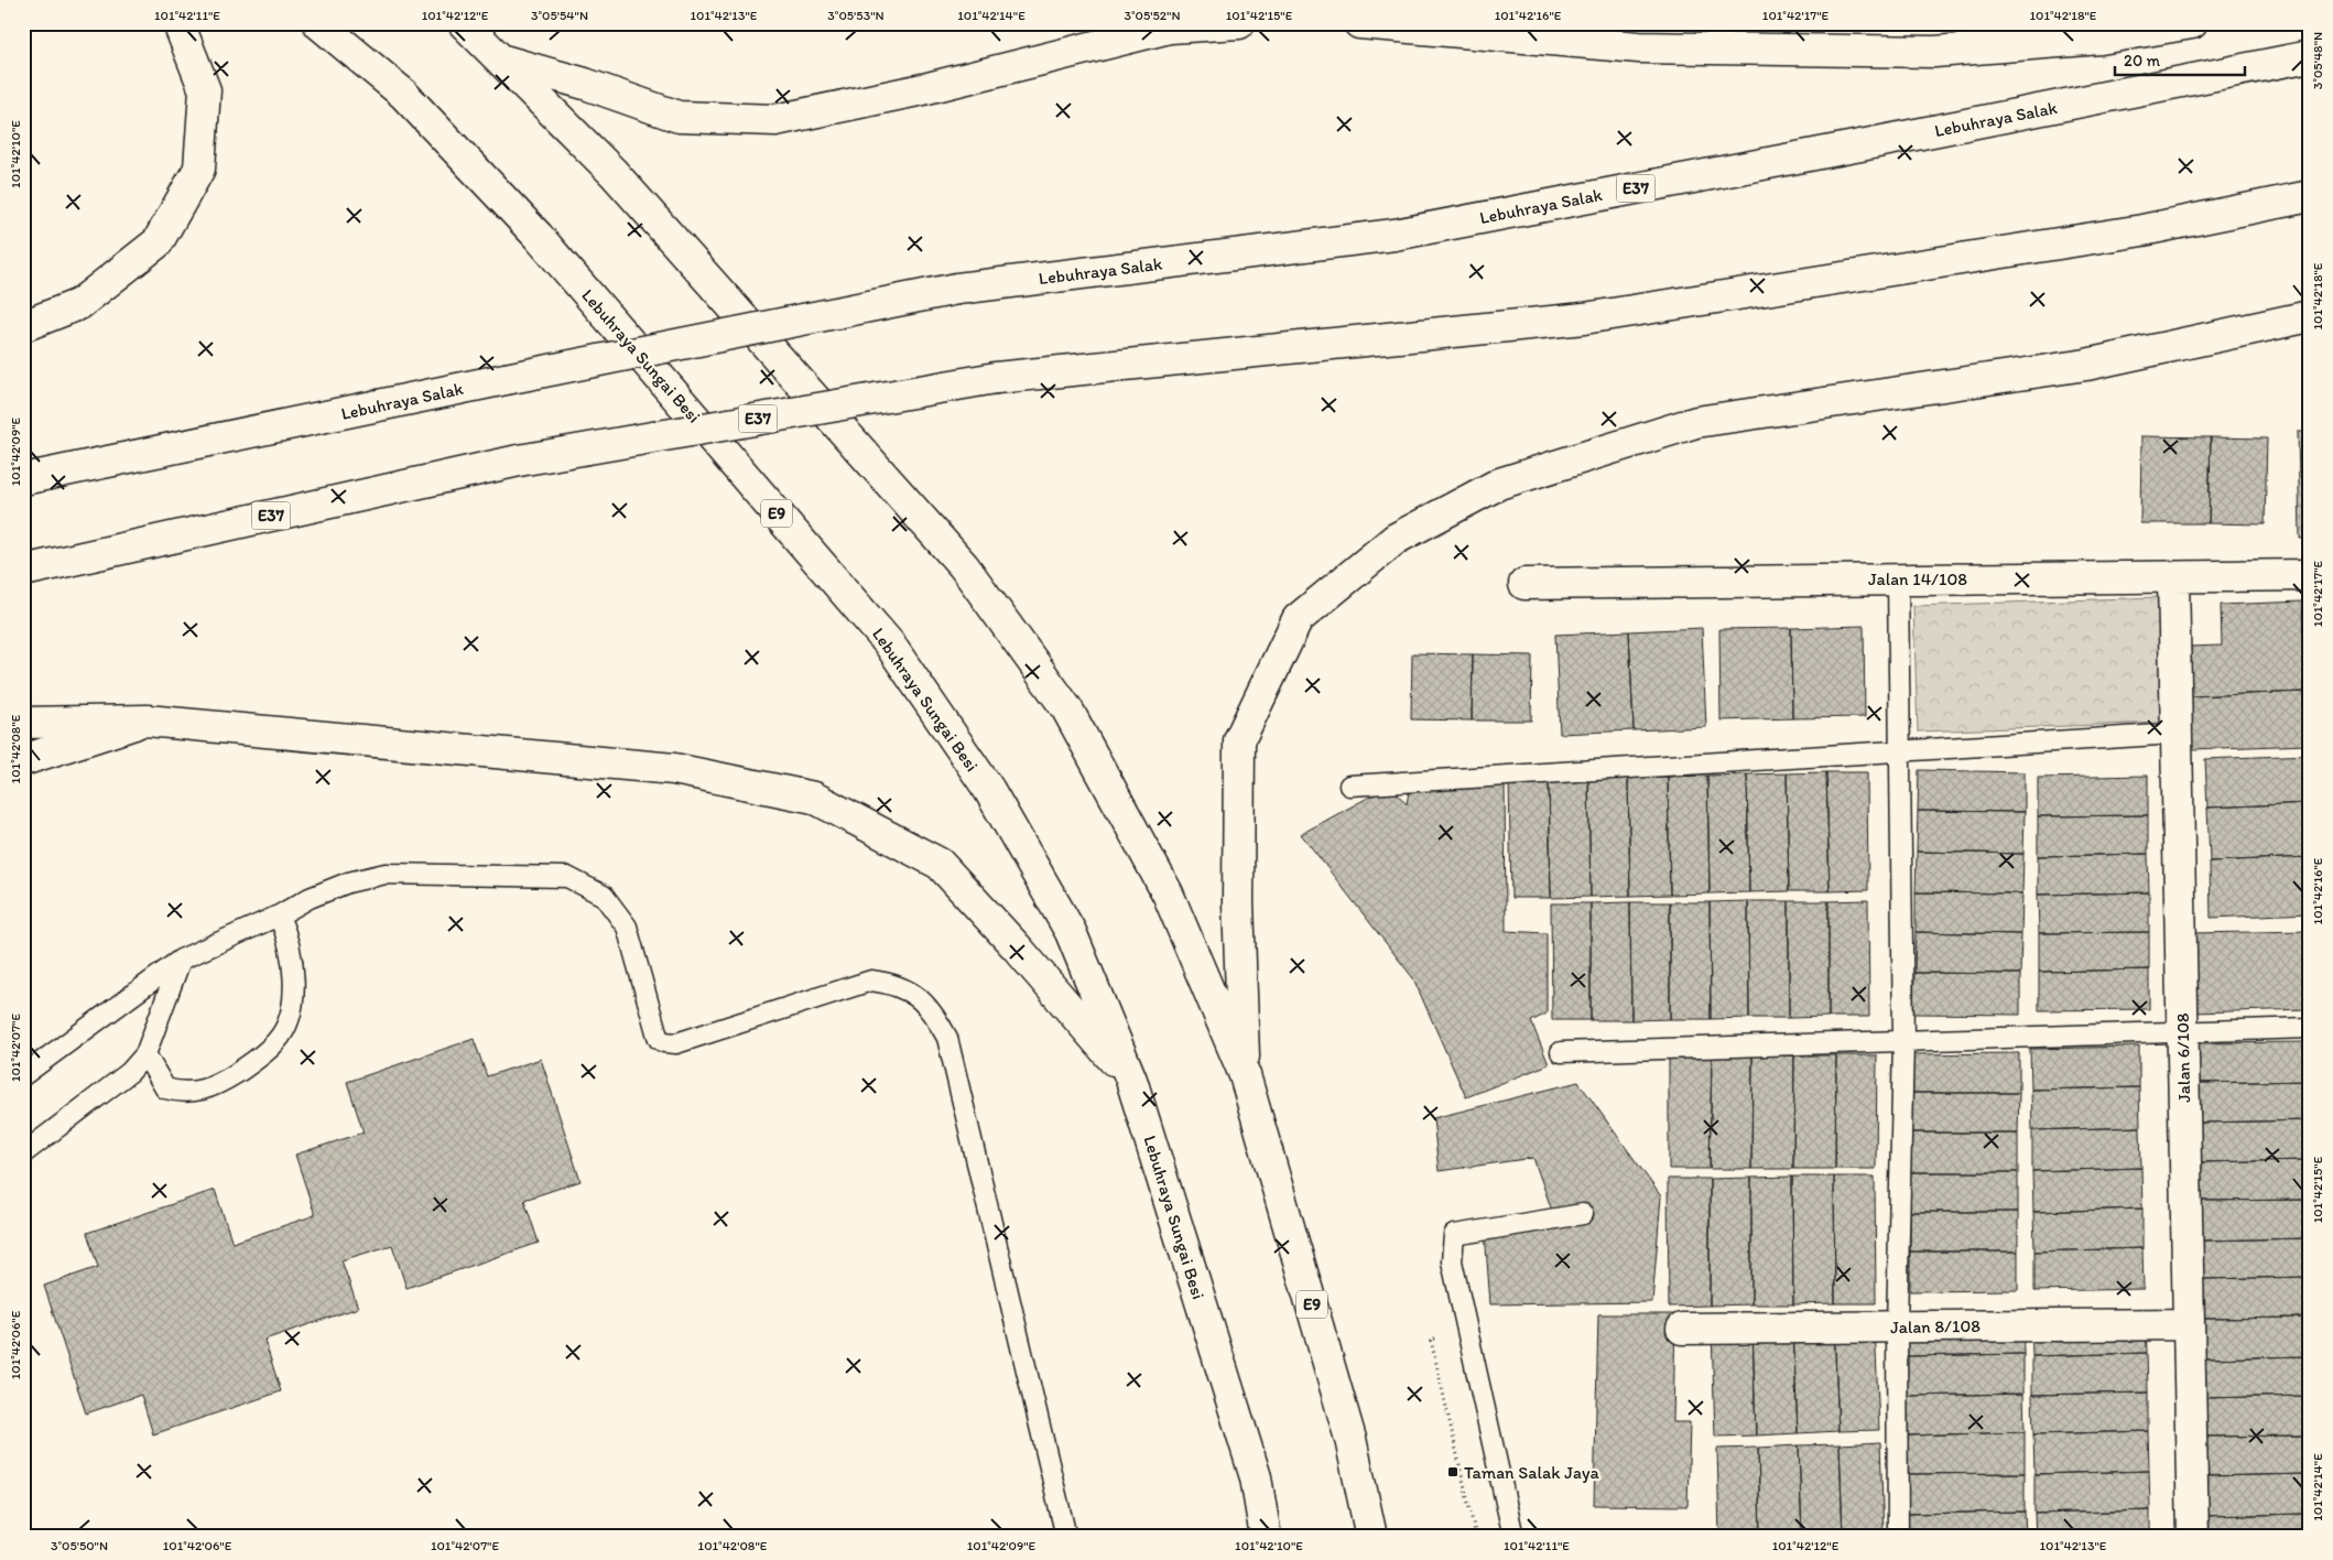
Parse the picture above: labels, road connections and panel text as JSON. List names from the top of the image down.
{
  "streets": {
    "main road": [
      "Lebuhraya Salak",
      "E37",
      "Lebuhraya Sungai Besi",
      "E9",
      "Jalan 14/108",
      "Jalan 6/108",
      "Jalan 8/108"
    ]
  },
  "crossings": [
    ["Jalan 14/108", "Jalan 6/108"],
    ["Jalan 6/108", "Jalan 8/108"]
  ],
  "places": {
    "transit": ["Taman Salak Jaya"]
  },
  "scale_bar": "20 m",
  "coordinates": [
    "101°42'11\"E",
    "101°42'12\"E",
    "3°05'54\"N",
    "101°42'13\"E",
    "3°05'53\"N",
    "101°42'14\"E",
    "3°05'52\"N",
    "101°42'15\"E",
    "101°42'16\"E",
    "101°42'17\"E",
    "101°42'18\"E",
    "3°05'48\"N",
    "101°42'10\"E",
    "101°42'09\"E",
    "101°42'08\"E",
    "101°42'07\"E",
    "101°42'06\"E",
    "3°05'50\"N"
  ]
}
